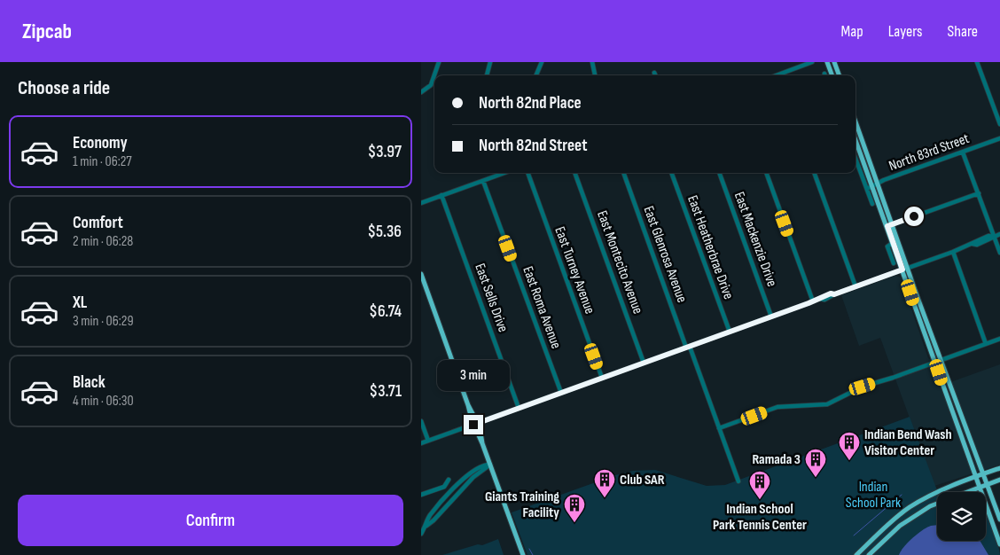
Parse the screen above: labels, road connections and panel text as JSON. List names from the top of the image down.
{
  "streets": {
    "street": [
      "North 83rd Street",
      "East Mackenzie Drive",
      "East Heatherbrae Drive",
      "East Glenrosa Avenue",
      "East Montecito Avenue",
      "East Turney Avenue",
      "East Sells Drive",
      "East Roma Avenue"
    ]
  },
  "parks": ["Indian School Park"],
  "places": {
    "building": [
      "Indian Bend Wash Visitor Center",
      "Ramada 3",
      "Club SAR",
      "Indian School Park Tennis Center",
      "Giants Training Facility"
    ]
  },
  "page": {
    "header": "Zipcab",
    "nav": ["Map", "Layers", "Share"],
    "heading": "Choose a ride",
    "banner": ["North 82nd Place", "North 82nd Street"],
    "list": [
      {
        "name": "Economy",
        "note": "1 min · 06:27",
        "value": "$3.97"
      },
      {
        "name": "Comfort",
        "note": "2 min · 06:28",
        "value": "$5.36"
      },
      {
        "name": "XL",
        "note": "3 min · 06:29",
        "value": "$6.74"
      },
      {
        "name": "Black",
        "note": "4 min · 06:30",
        "value": "$3.71"
      }
    ],
    "bubble": "3 min",
    "buttons": "Confirm"
  }
}
